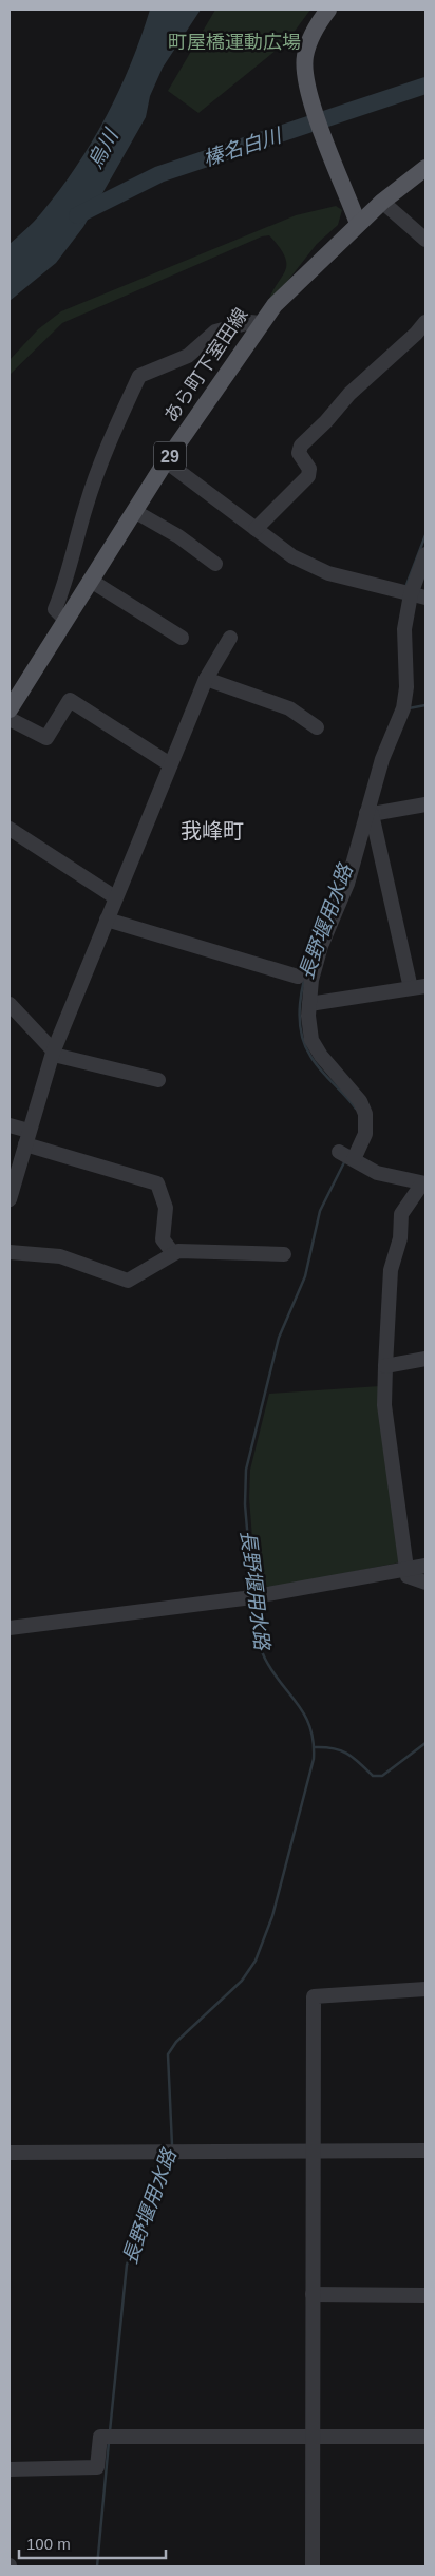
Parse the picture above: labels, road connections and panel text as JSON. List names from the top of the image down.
{
  "streets": {
    "main road": ["あら町下室田線", "29"]
  },
  "districts": ["我峰町"],
  "water": ["榛名白川", "烏川", "長野堰用水路"],
  "parks": ["町屋橋運動広場"],
  "scale_bar": "100 m"
}
